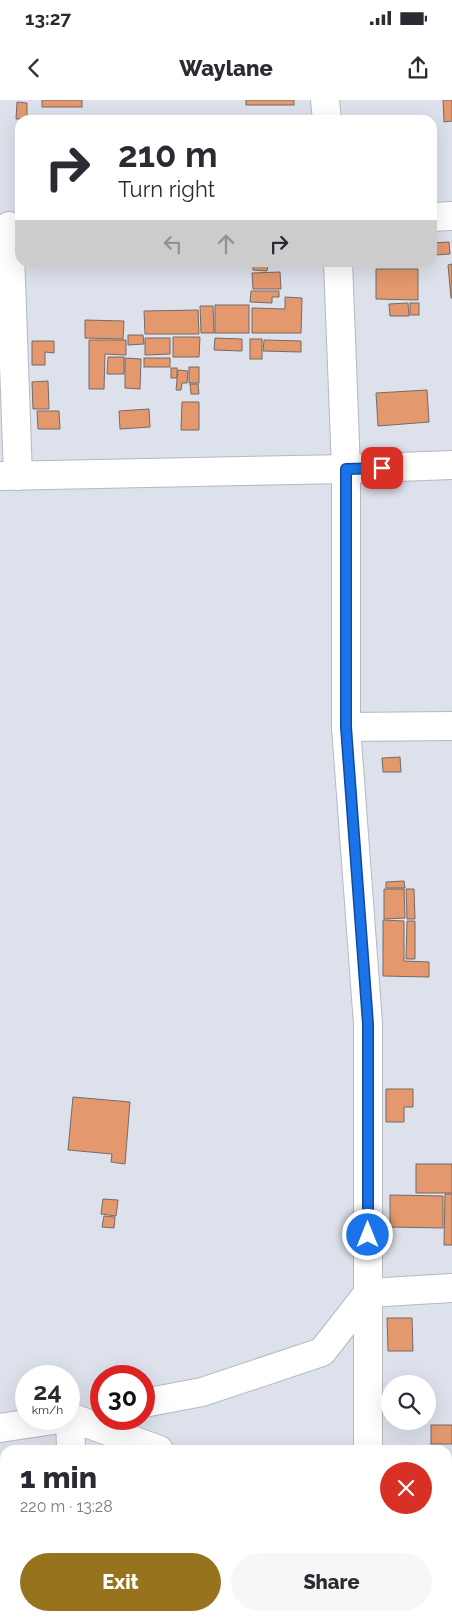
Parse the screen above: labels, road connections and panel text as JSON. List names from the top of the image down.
{
  "page": {
    "status": "13:27",
    "header": "Waylane",
    "turn": ["210 m", "Turn right"],
    "speed": "24 km/h",
    "limit": "30",
    "heading": ["1 min", "220 m · 13:28"],
    "buttons": ["Exit", "Share"]
  }
}
